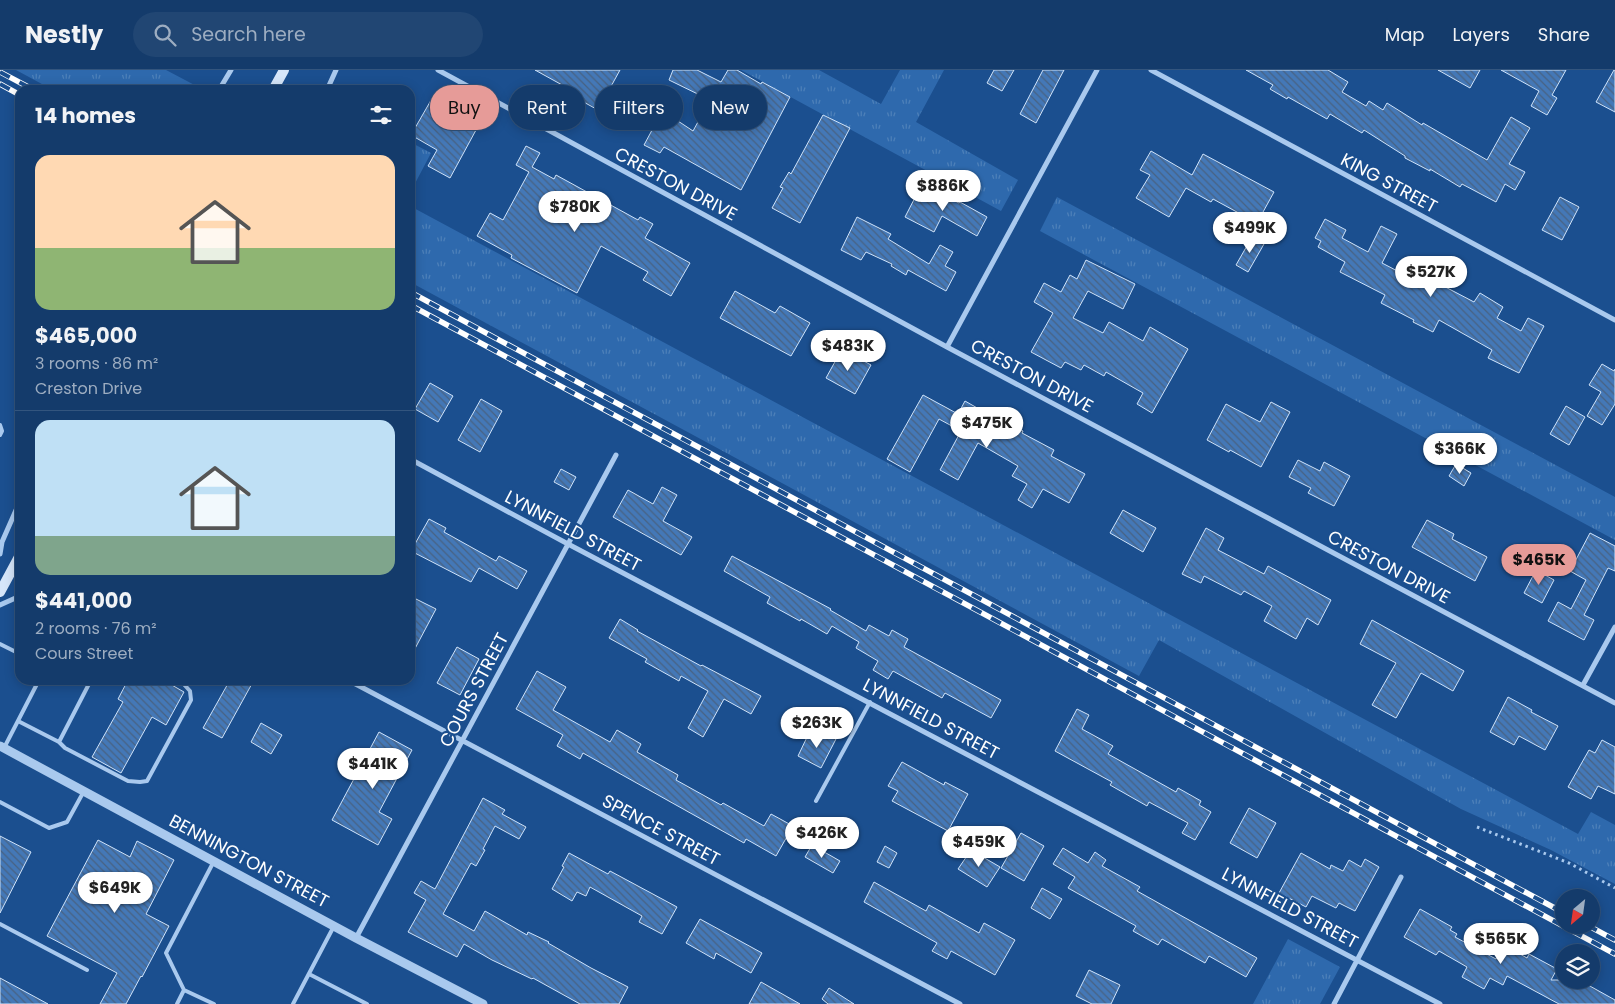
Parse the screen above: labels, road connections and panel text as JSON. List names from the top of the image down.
{
  "streets": {
    "street": [
      "KING STREET",
      "CRESTON DRIVE",
      "LYNNFIELD STREET",
      "COURS STREET",
      "SPENCE STREET",
      "BENNINGTON STREET"
    ]
  },
  "crossings": [
    ["LYNNFIELD STREET", "COURS STREET"],
    ["COURS STREET", "SPENCE STREET"],
    ["COURS STREET", "BENNINGTON STREET"]
  ],
  "north": "bottom left",
  "page": {
    "header": "Nestly",
    "search": "Search here",
    "nav": ["Map", "Layers", "Share"],
    "chip": [
      "Buy",
      "Rent",
      "Filters",
      "New"
    ],
    "heading": "14 homes",
    "list": [
      {
        "name": "$465,000",
        "note": "3 rooms · 86 m² · Creston Drive"
      },
      {
        "name": "$441,000",
        "note": "2 rooms · 76 m² · Cours Street"
      }
    ],
    "price": [
      "$886K",
      "$780K",
      "$499K",
      "$527K",
      "$483K",
      "$475K",
      "$366K",
      "$465K",
      "$263K",
      "$441K",
      "$426K",
      "$459K",
      "$649K",
      "$565K"
    ]
  }
}
